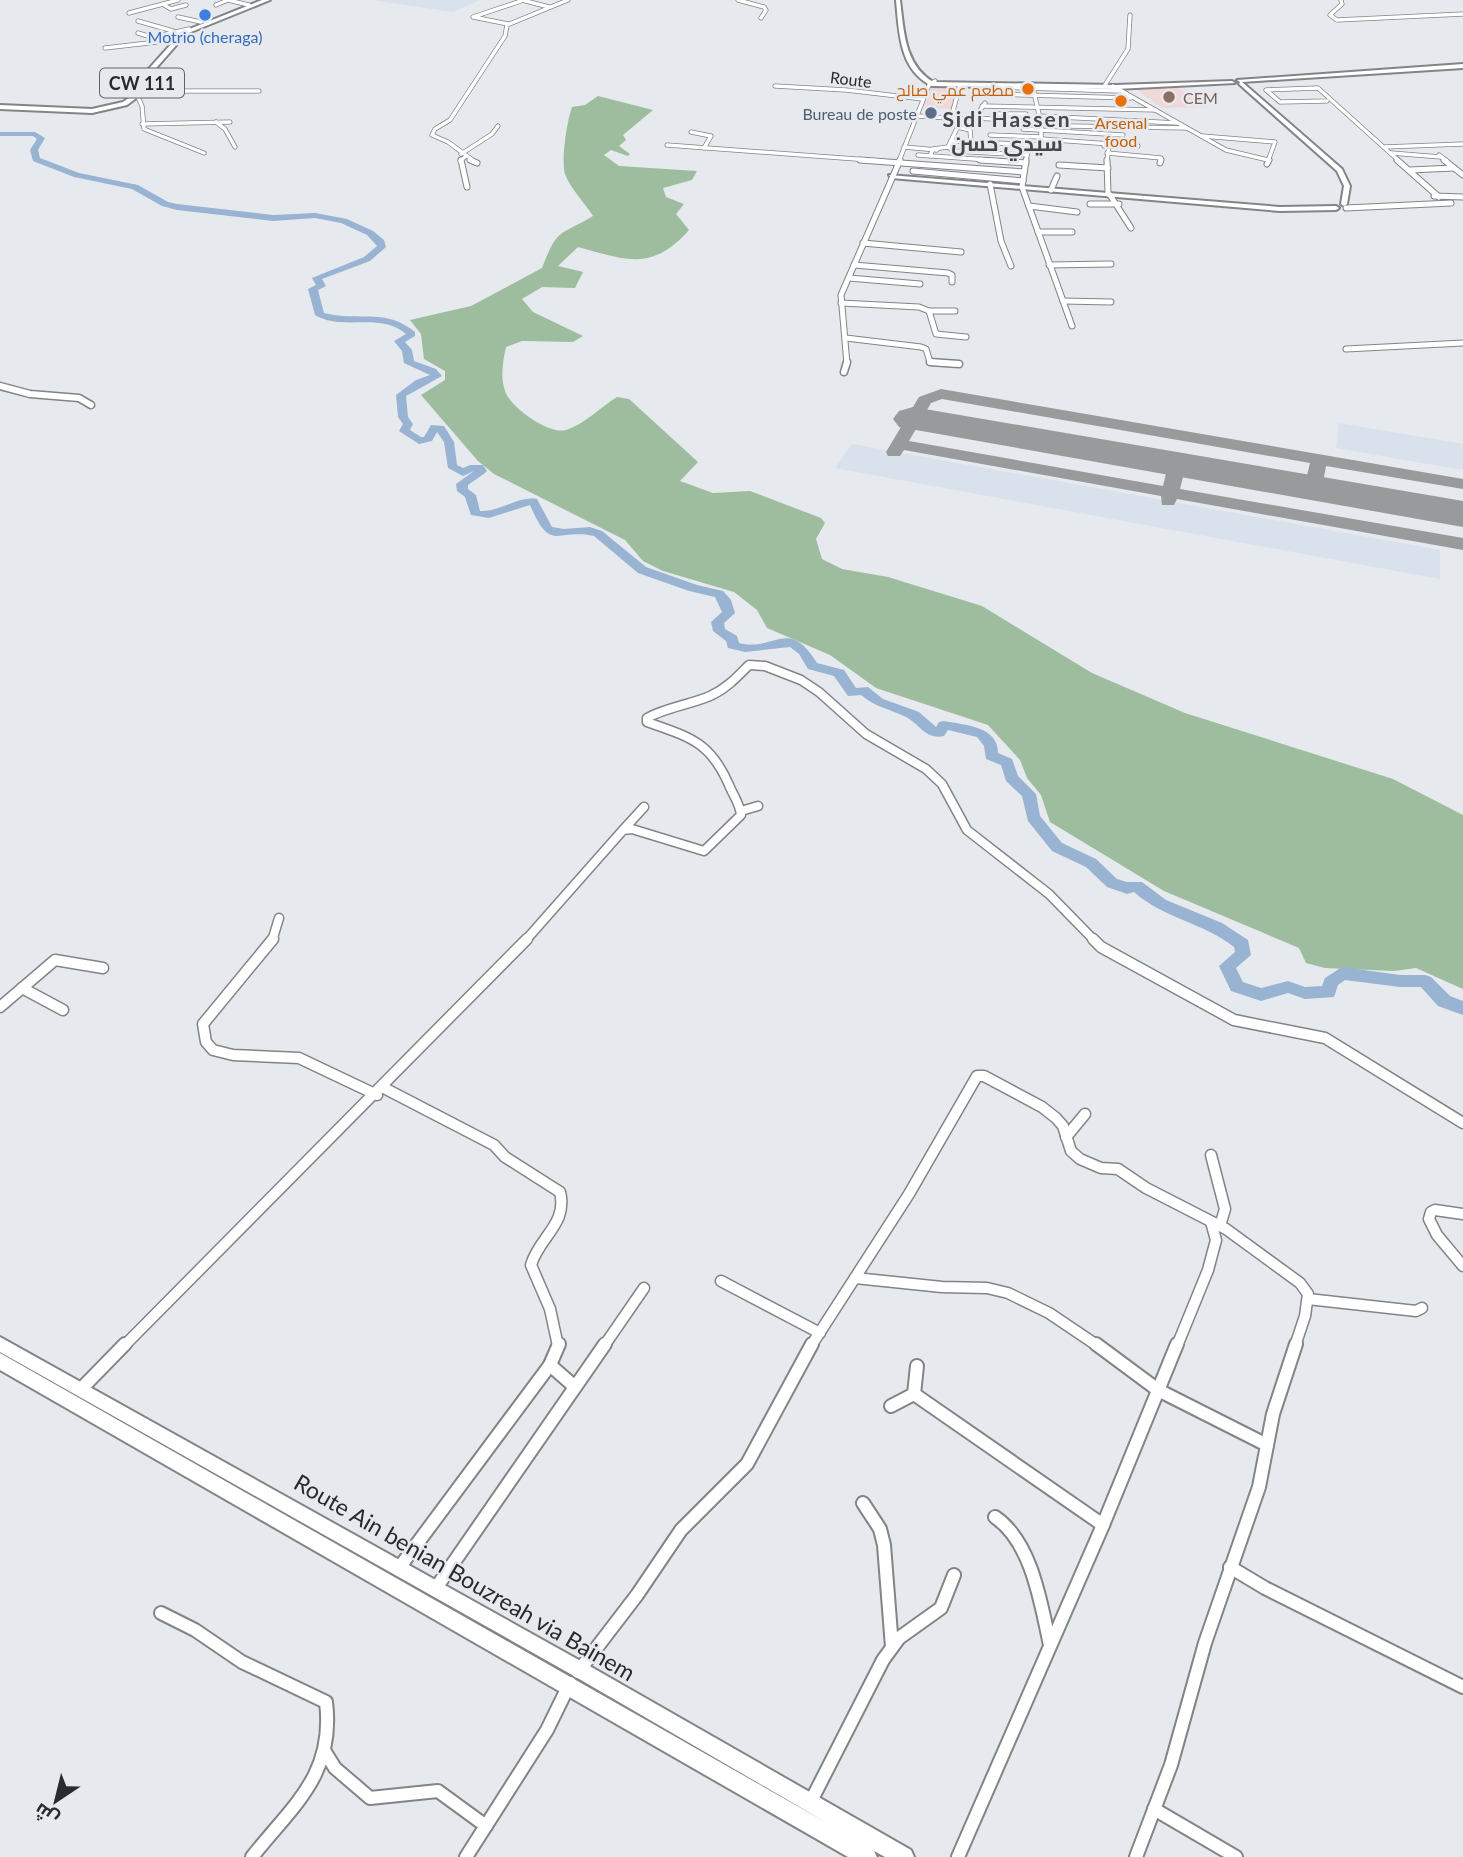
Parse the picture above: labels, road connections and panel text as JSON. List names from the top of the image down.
{
  "streets": {
    "main road": ["CW 111"],
    "street": ["Route", "Route Ain benian Bouzreah via Bainem"]
  },
  "districts": ["Sidi Hassen سيدي حسن"],
  "places": [
    "Motrio (cheraga)",
    "مطعم عمي صالح",
    "CEM",
    "Arsenal food",
    "Bureau de poste"
  ],
  "north": "bottom left"
}
